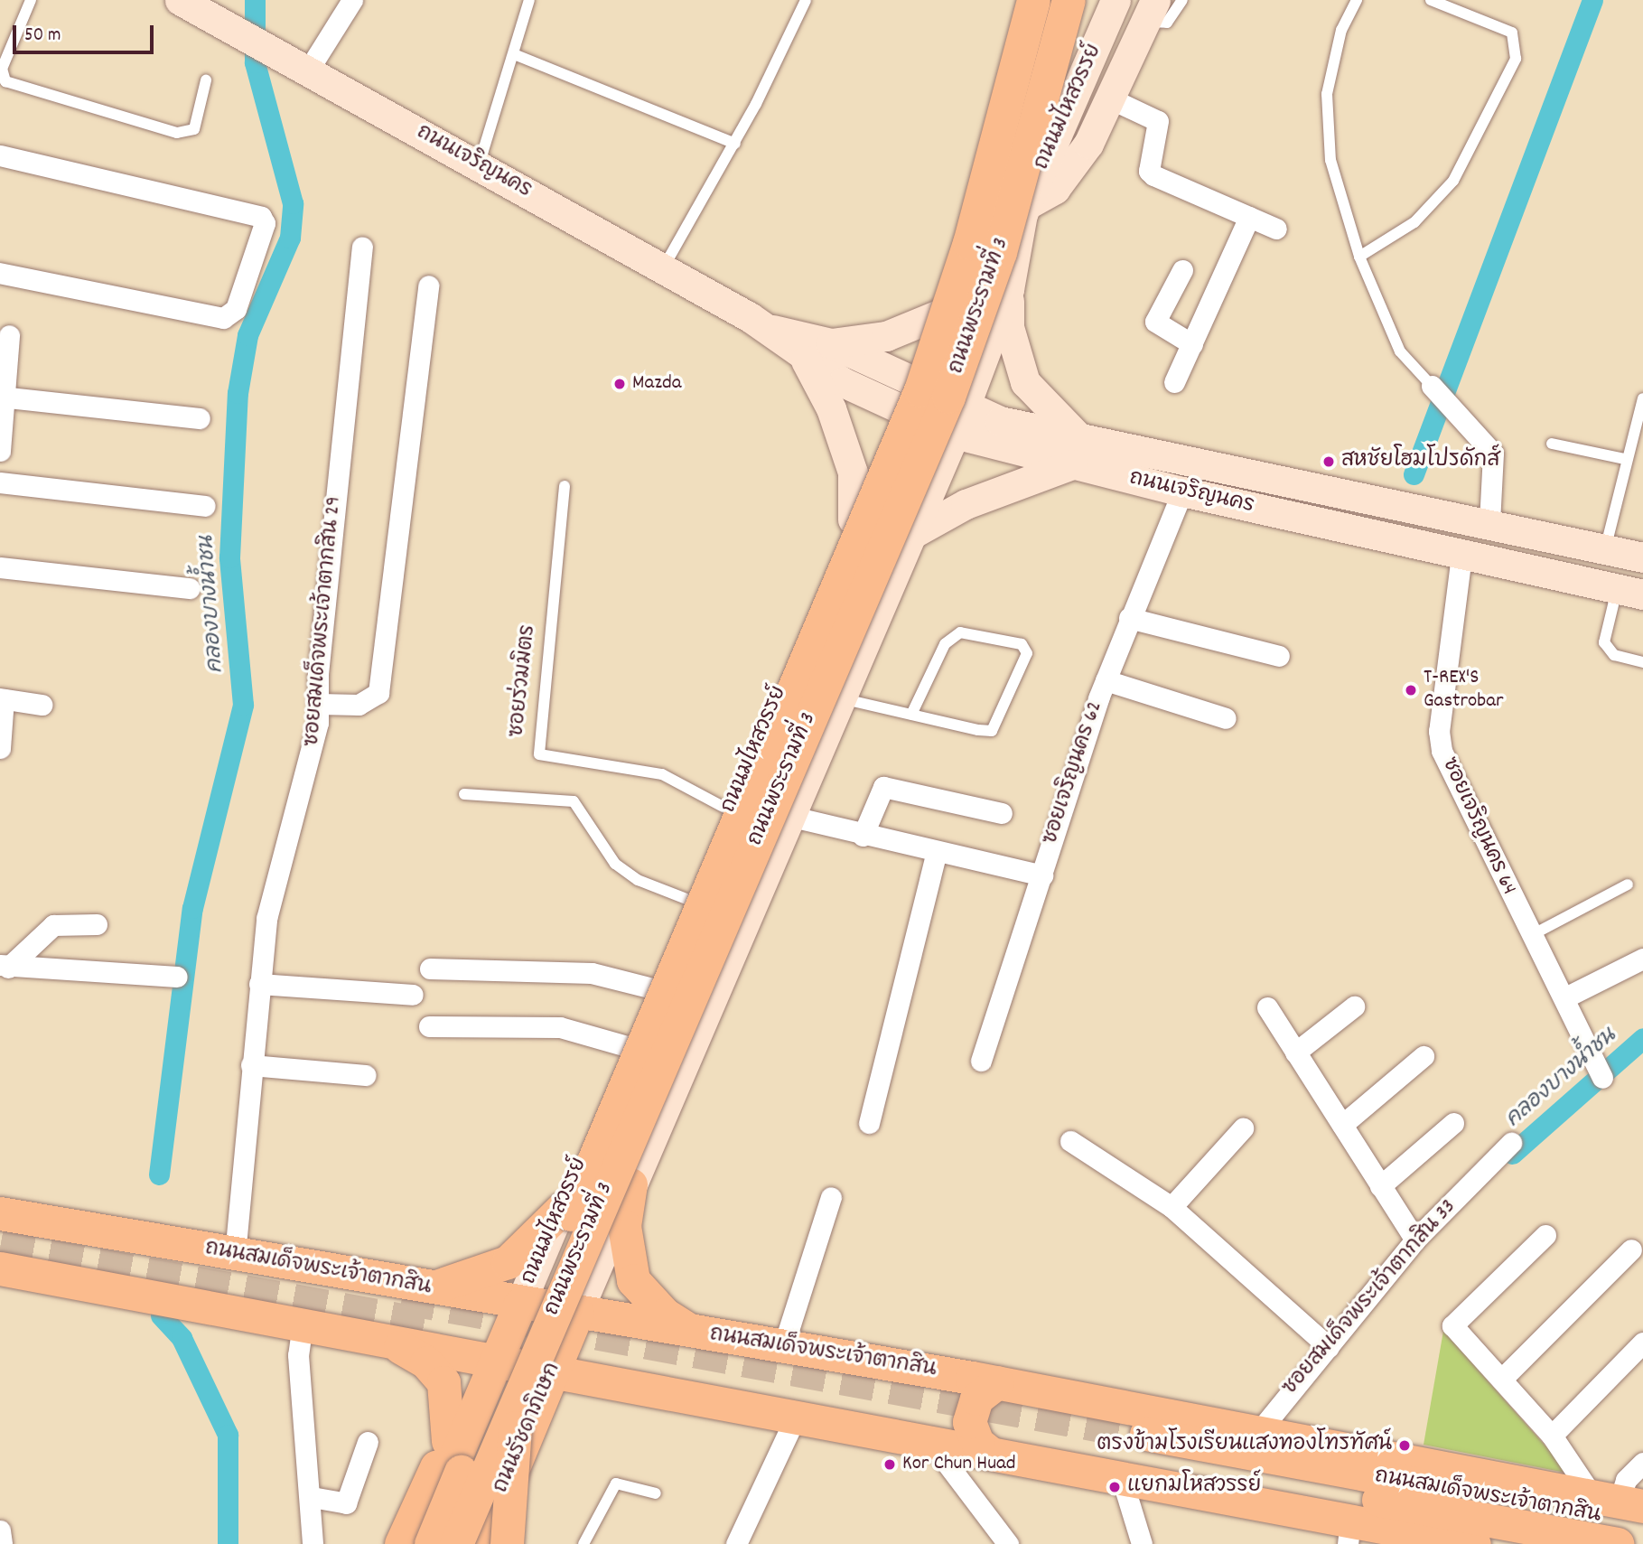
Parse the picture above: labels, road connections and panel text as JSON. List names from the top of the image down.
{
  "streets": {
    "main road": [
      "ถนนมไหสวรรย์",
      "ถนนเจริญนคร",
      "ถนนพระรามที่ 3",
      "ถนนสมเด็จพระเจ้าตากสิน",
      "ถนนรัชดาภิเษก"
    ],
    "street": [
      "ซอยสมเด็จพระเจ้าตากสิน 29",
      "ซอยเจริญนคร 62",
      "ซอยเจริญนคร 64",
      "ซอยสมเด็จพระเจ้าตากสิน 33"
    ],
    "lane": ["ซอยร่วมมิตร"]
  },
  "crossings": [
    ["ถนนมไหสวรรย์", "ถนนเจริญนคร"],
    ["ถนนมไหสวรรย์", "ซอยร่วมมิตร"],
    ["ถนนมไหสวรรย์", "ถนนสมเด็จพระเจ้าตากสิน"],
    ["ถนนมไหสวรรย์", "ถนนรัชดาภิเษก"],
    ["ถนนเจริญนคร", "ซอยเจริญนคร 62"],
    ["ถนนเจริญนคร", "ซอยเจริญนคร 64"],
    ["ซอยสมเด็จพระเจ้าตากสิน 29", "ถนนสมเด็จพระเจ้าตากสิน"],
    ["ถนนสมเด็จพระเจ้าตากสิน", "ซอยสมเด็จพระเจ้าตากสิน 33"],
    ["ถนนสมเด็จพระเจ้าตากสิน", "ถนนรัชดาภิเษก"]
  ],
  "water": ["คลองบางน้ำชน"],
  "places": [
    "Mazda",
    "สหชัยโฮมโปรดักส์",
    "T-REX'S Gastrobar",
    "ตรงข้ามโรงเรียนแสงทองโทรทัศน์",
    "Kor Chun Huad",
    "แยกมโหสวรรย์"
  ],
  "scale_bar": "50 m"
}
